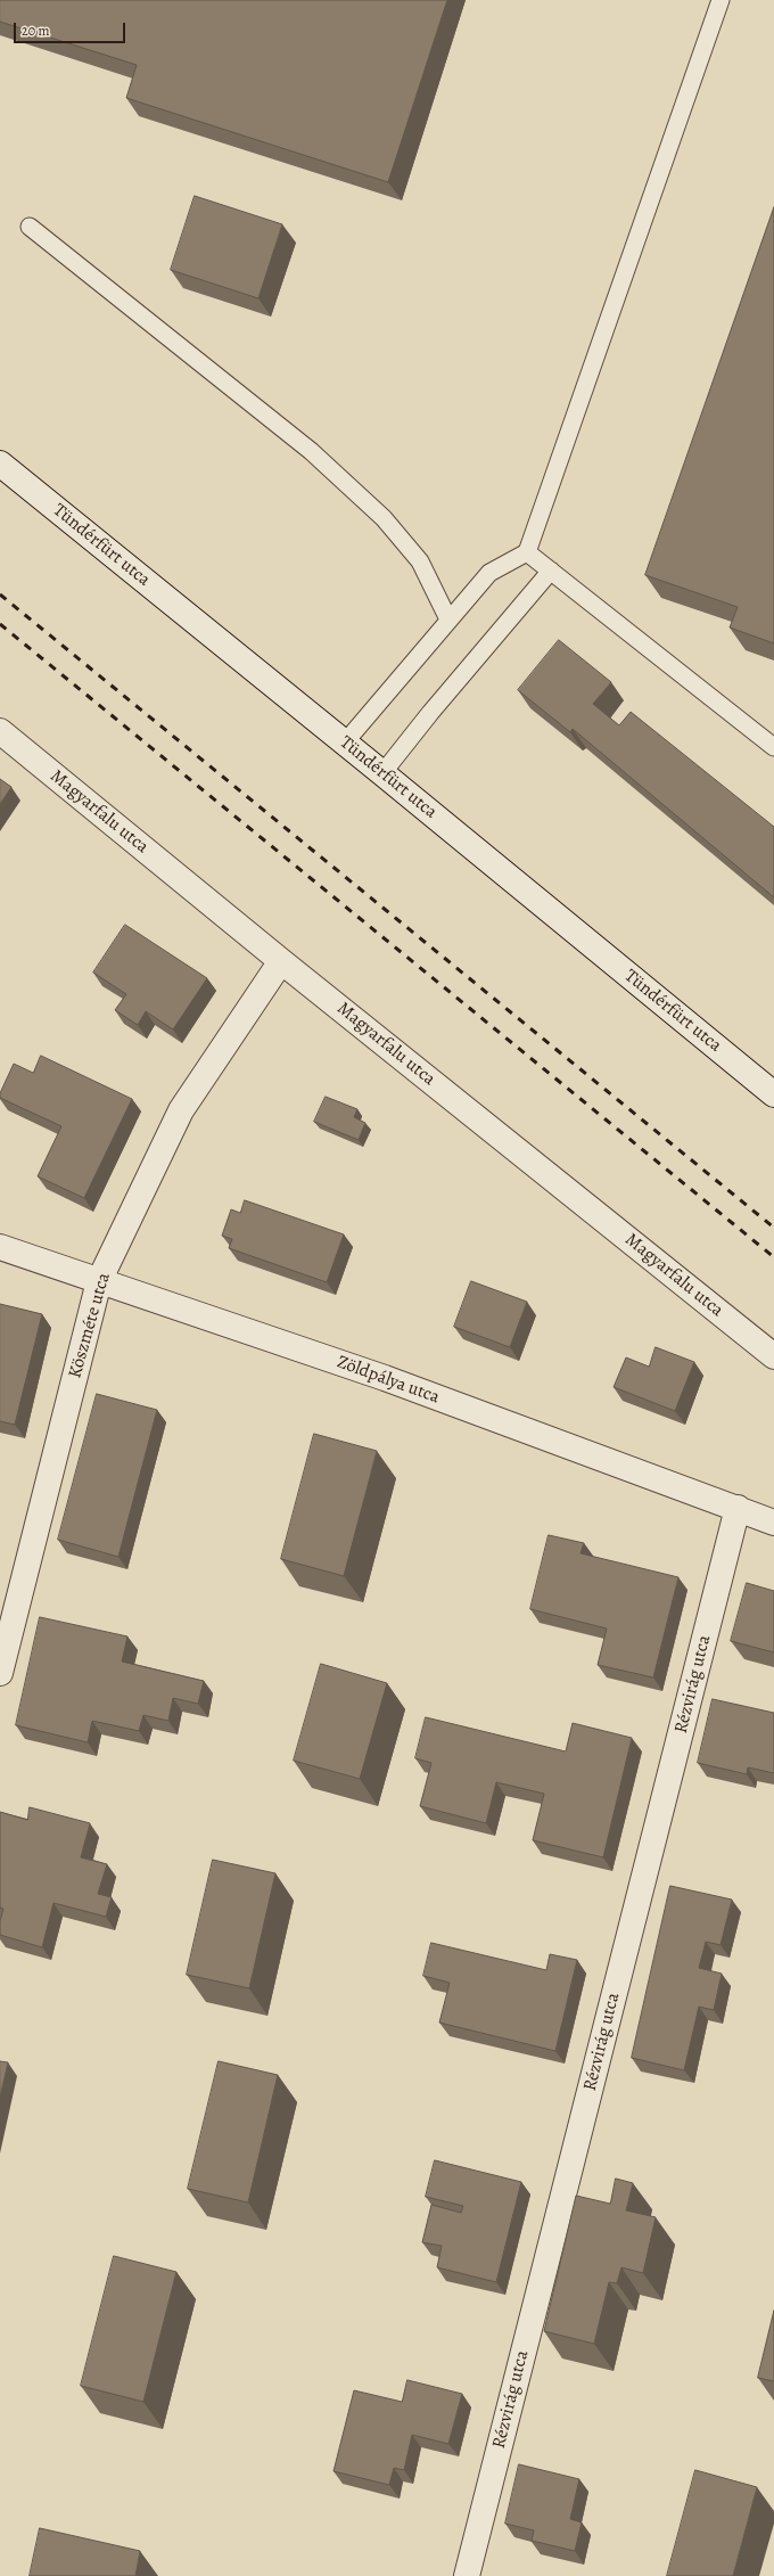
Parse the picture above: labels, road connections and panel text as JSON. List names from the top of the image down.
{
  "streets": {
    "street": [
      "Tündérfürt utca",
      "Magyarfalu utca",
      "Köszméte utca",
      "Zöldpálya utca",
      "Rézvirág utca"
    ]
  },
  "crossings": [
    ["Magyarfalu utca", "Köszméte utca"],
    ["Köszméte utca", "Zöldpálya utca"],
    ["Zöldpálya utca", "Rézvirág utca"]
  ],
  "scale_bar": "20 m"
}
